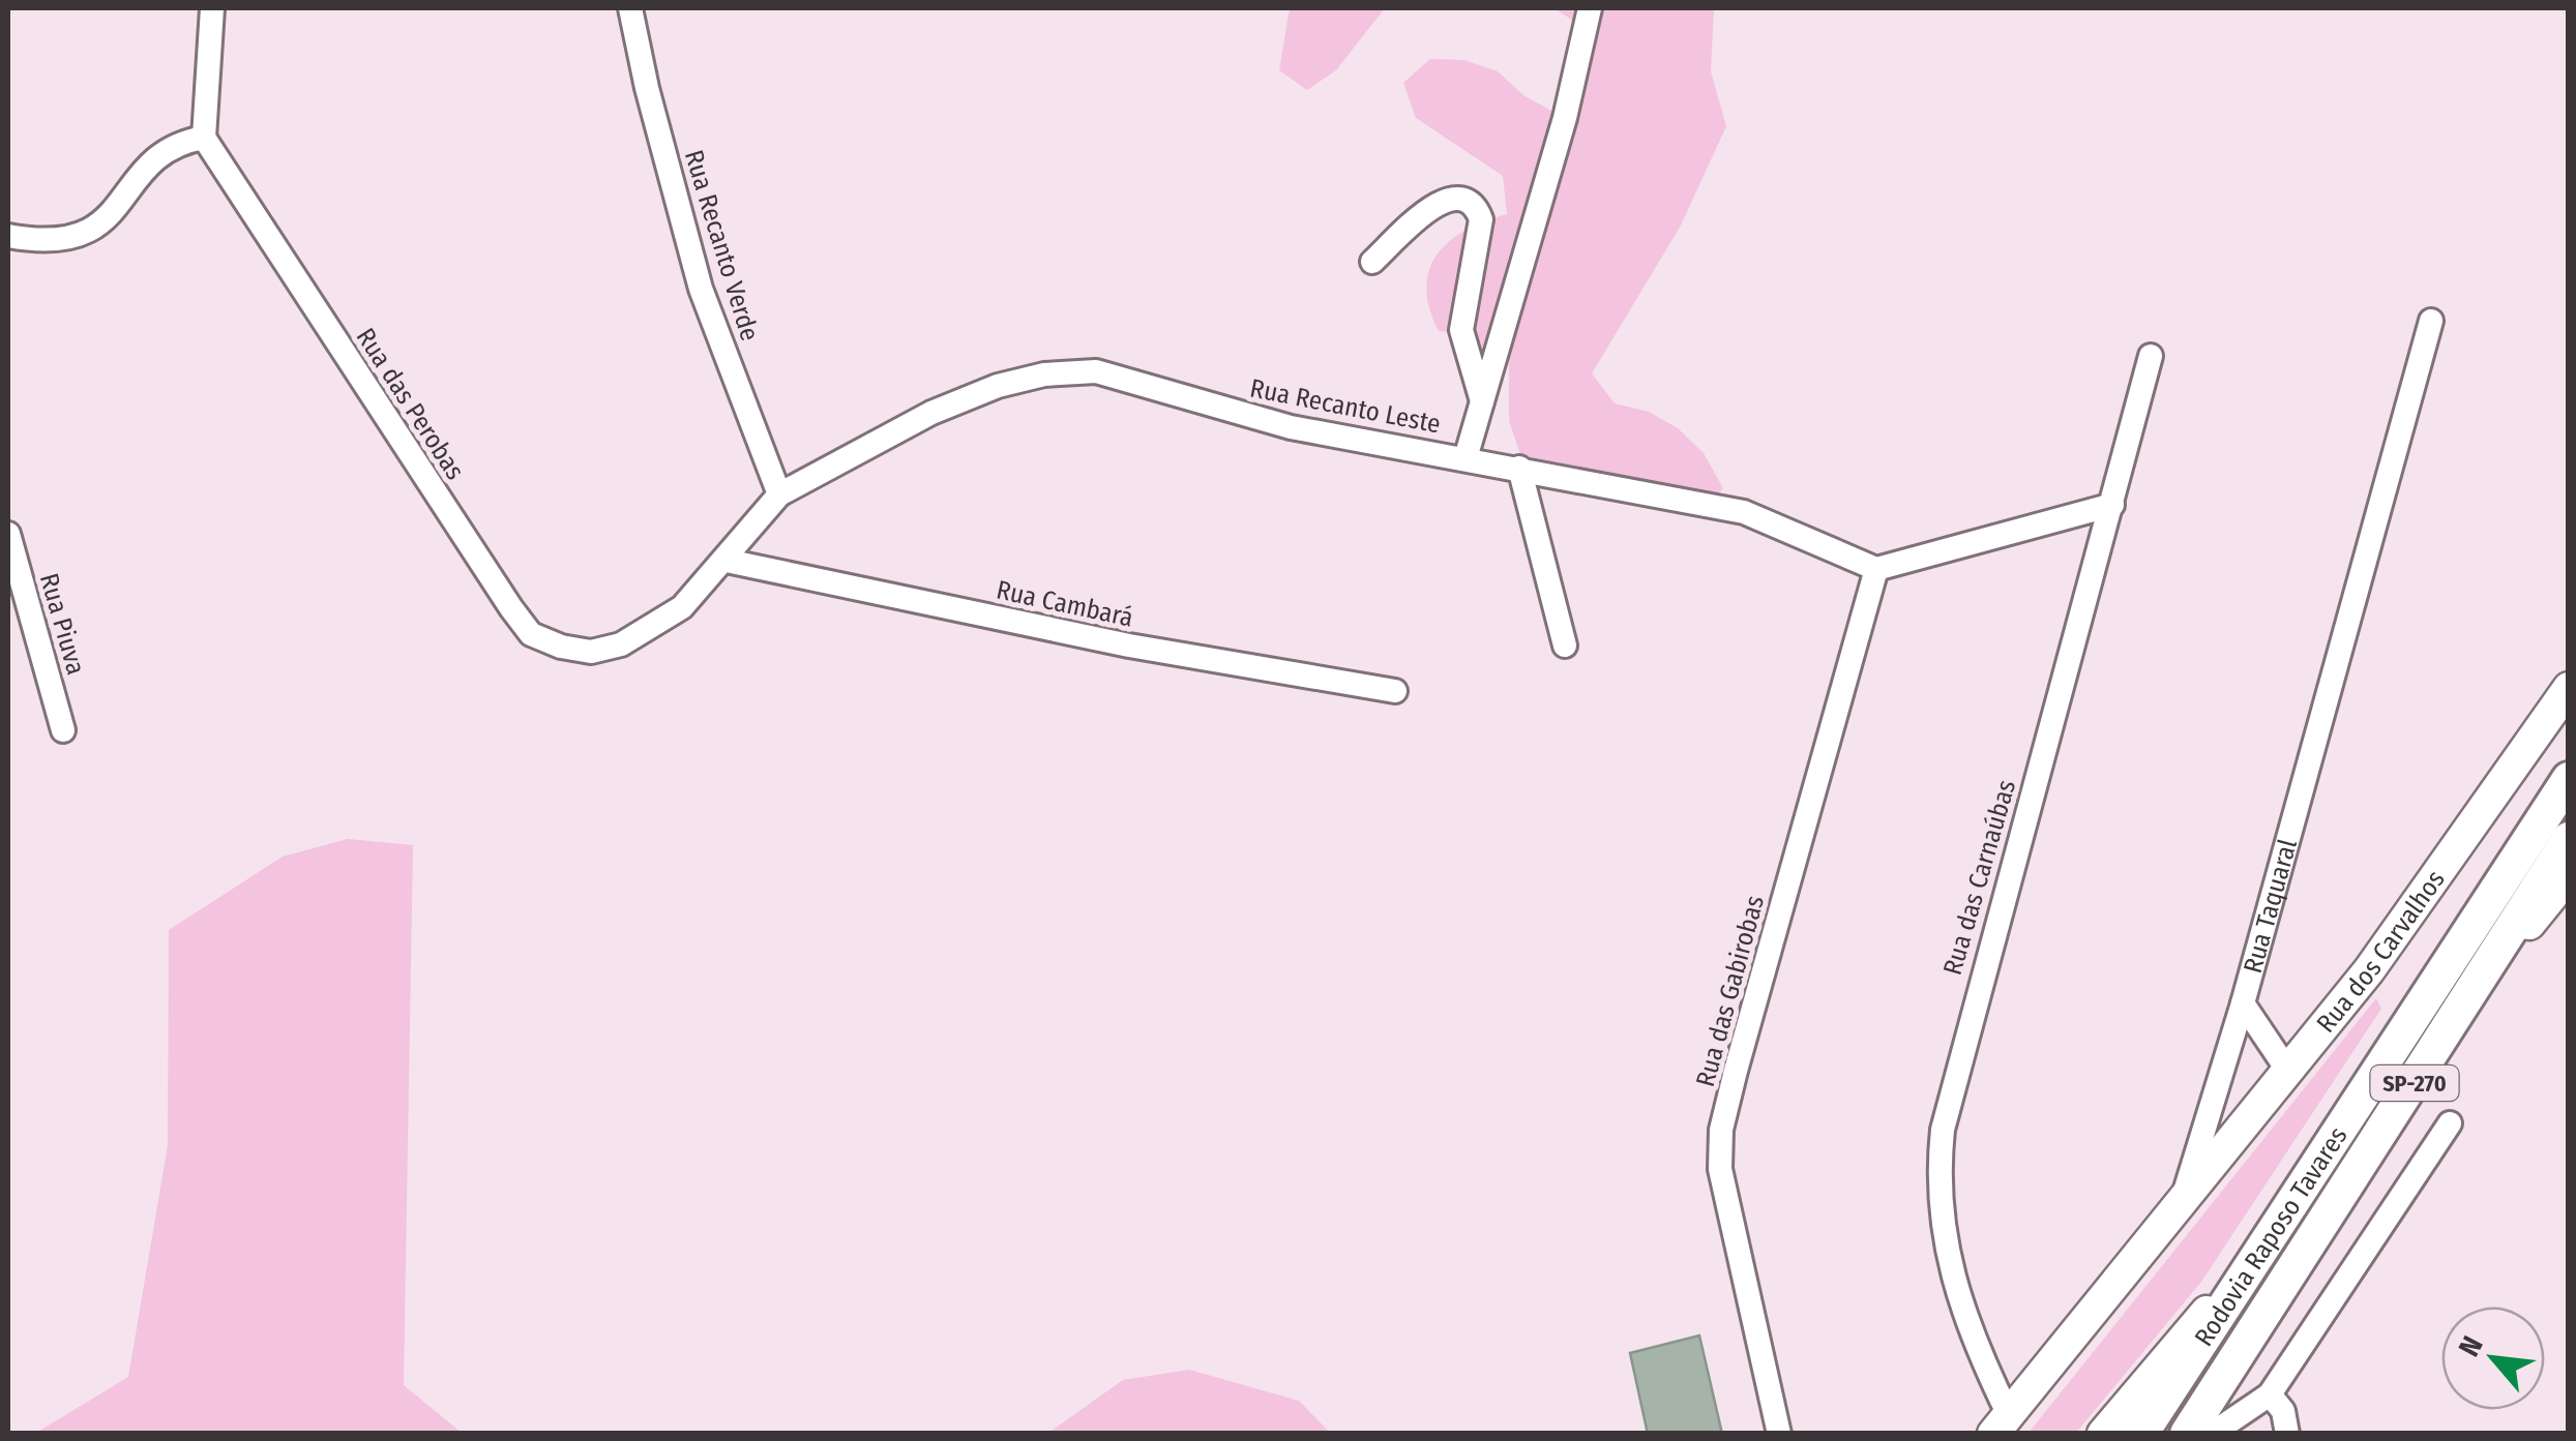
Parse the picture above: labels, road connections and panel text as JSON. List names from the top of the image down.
{
  "streets": {
    "highway": ["SP-270", "Rodovia Raposo Tavares"],
    "main road": ["Rua Taquaral", "Rua dos Carvalhos"],
    "street": [
      "Rua Recanto Verde",
      "Rua das Perobas",
      "Rua Recanto Leste",
      "Rua Cambará",
      "Rua Piuva",
      "Rua das Carnaúbas",
      "Rua das Gabirobas"
    ]
  },
  "crossings": [
    ["Rua Recanto Verde", "Rua das Perobas"],
    ["Rua Recanto Verde", "Rua Recanto Leste"],
    ["Rua das Perobas", "Rua Recanto Leste"],
    ["Rua das Perobas", "Rua Cambará"],
    ["Rua das Carnaúbas", "Rua Taquaral"],
    ["Rua Taquaral", "Rua dos Carvalhos"]
  ],
  "north": "top left"
}
